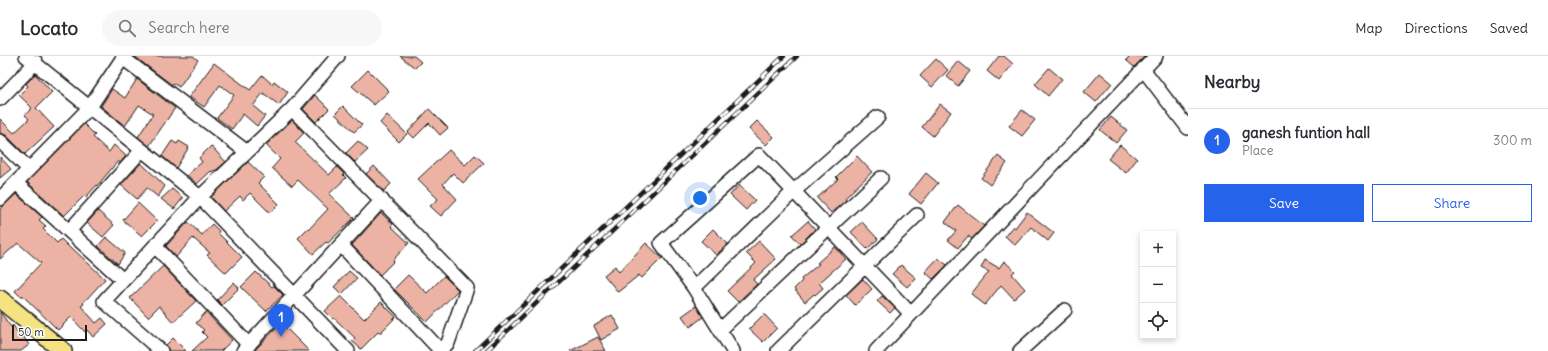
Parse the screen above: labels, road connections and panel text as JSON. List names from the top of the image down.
{
  "scale_bar": "50 m",
  "page": {
    "header": "Locato",
    "search": "Search here",
    "nav": ["Map", "Directions", "Saved"],
    "heading": "Nearby",
    "list": [
      {
        "mark": "1",
        "name": "ganesh funtion hall",
        "note": "Place",
        "value": "300 m"
      }
    ],
    "buttons": ["Save", "Share"],
    "map_buttons": ["+", "−"],
    "pins": "1",
    "scale": "50 m"
  }
}
